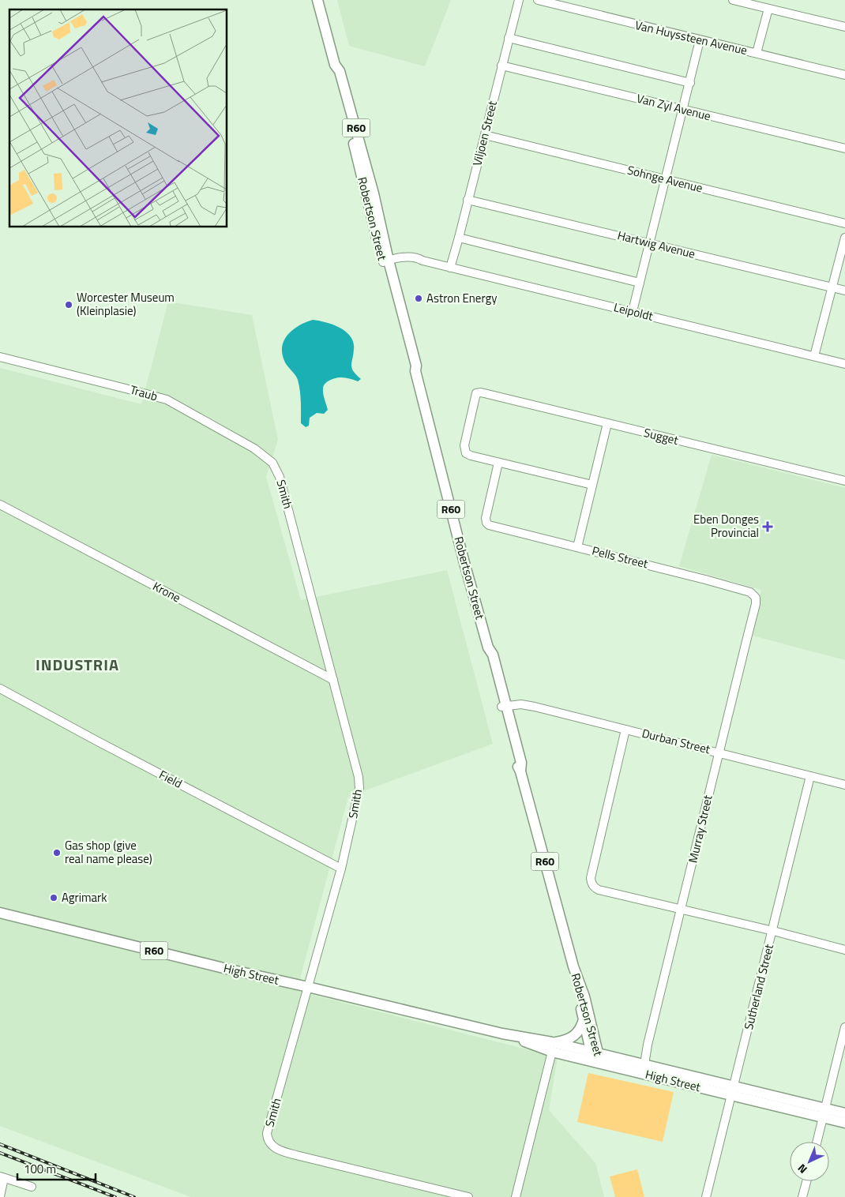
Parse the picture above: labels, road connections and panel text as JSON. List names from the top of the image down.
{
  "streets": {
    "main road": ["R60", "Robertson Street", "High Street"],
    "street": [
      "Van Huyssteen Avenue",
      "Van Zyl Avenue",
      "Viljoen Street",
      "Sohnge Avenue",
      "Hartwig Avenue",
      "Leipoldt",
      "Traub",
      "Sugget",
      "Smith",
      "Pells Street",
      "Krone",
      "Durban Street",
      "Field",
      "Murray Street",
      "Sutherland Street"
    ]
  },
  "crossings": [
    ["Van Zyl Avenue", "Viljoen Street"],
    ["Viljoen Street", "Sohnge Avenue"],
    ["Viljoen Street", "Hartwig Avenue"],
    ["Viljoen Street", "Leipoldt"],
    ["Robertson Street", "Leipoldt"],
    ["Robertson Street", "Durban Street"],
    ["Robertson Street", "High Street"],
    ["Traub", "Smith"],
    ["Sugget", "Pells Street"],
    ["Smith", "Krone"],
    ["Smith", "Field"],
    ["Smith", "High Street"],
    ["Pells Street", "Murray Street"],
    ["Durban Street", "Murray Street"],
    ["Durban Street", "Sutherland Street"],
    ["Murray Street", "High Street"],
    ["High Street", "Sutherland Street"]
  ],
  "districts": ["INDUSTRIA"],
  "places": {
    "other": [
      "Astron Energy",
      "Worcester Museum (Kleinplasie)",
      "Gas shop (give real name please)",
      "Agrimark"
    ],
    "health": ["Eben Donges Provincial"]
  },
  "scale_bar": "100 m",
  "north": "bottom left"
}
